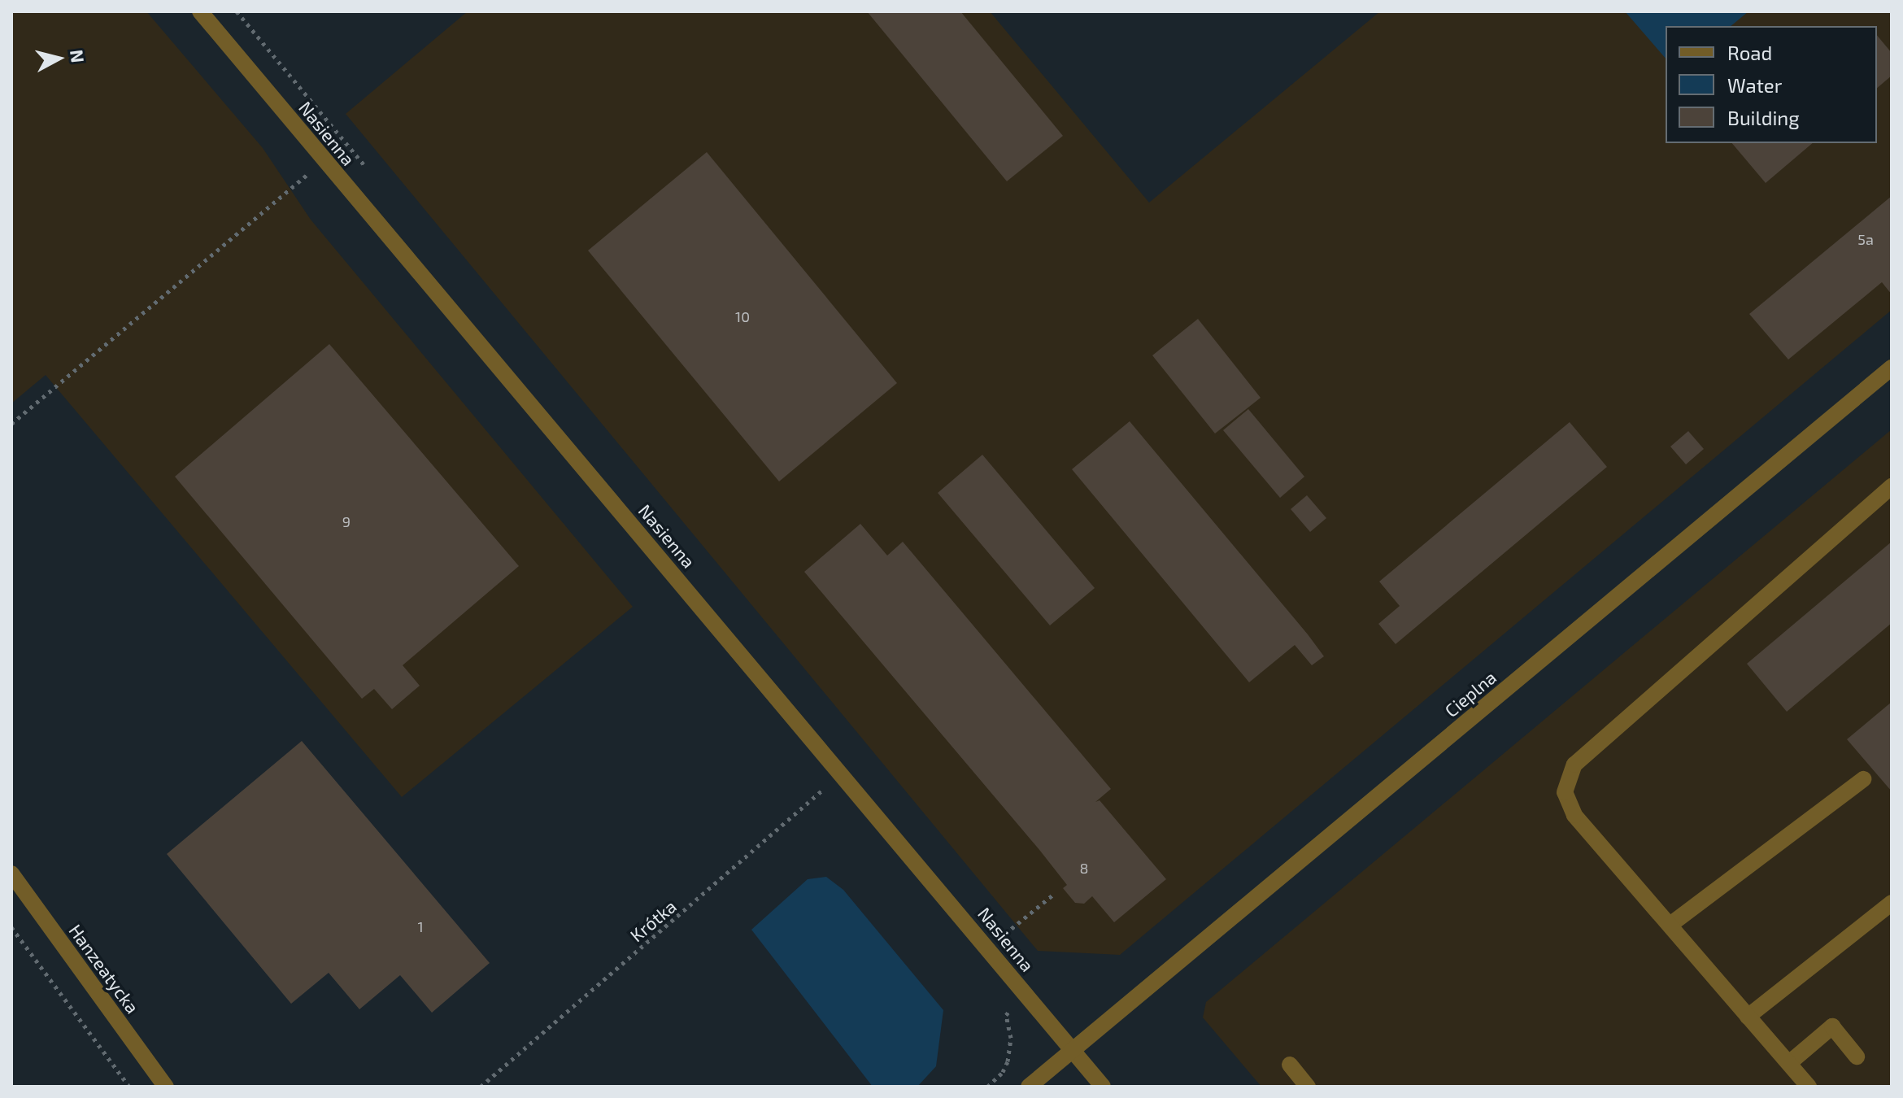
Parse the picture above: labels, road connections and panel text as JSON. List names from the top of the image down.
{
  "streets": {
    "street": ["Nasienna", "Cieplna", "Hanzeatycka"],
    "path": ["Krótka"]
  },
  "crossings": [
    ["Nasienna", "Cieplna"],
    ["Nasienna", "Krótka"]
  ],
  "house_numbers": [
    "5a",
    "10",
    "9",
    "8",
    "1"
  ],
  "legend": ["Road", "Water", "Building"],
  "north": "right"
}
